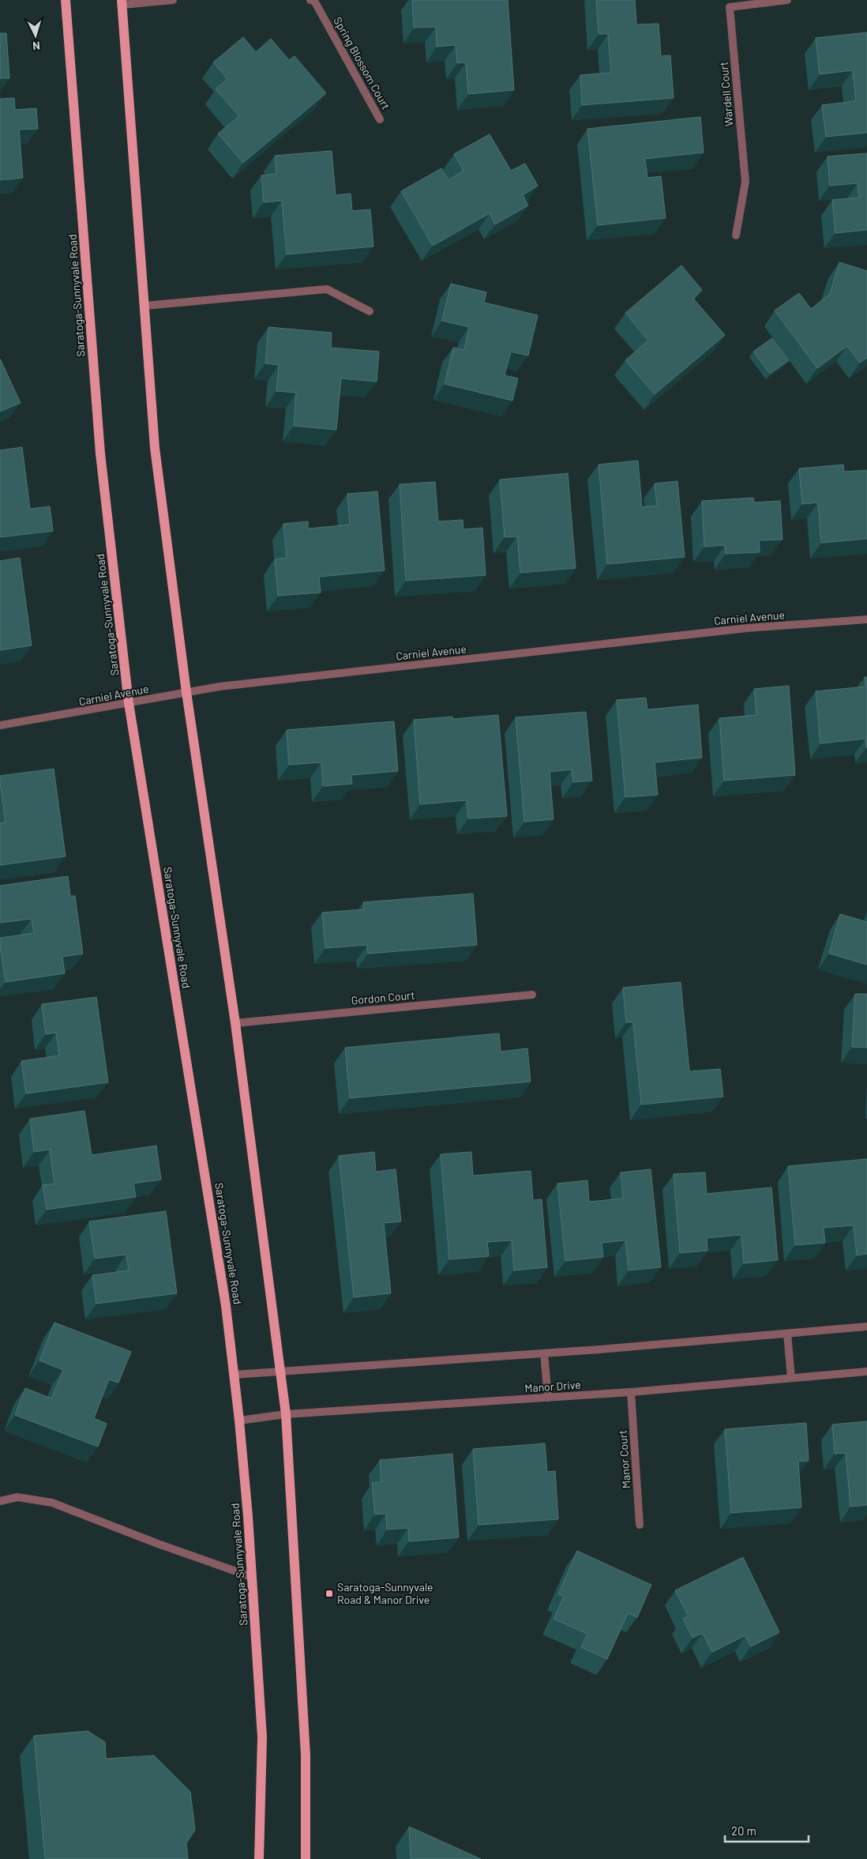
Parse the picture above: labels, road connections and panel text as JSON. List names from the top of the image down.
{
  "streets": {
    "main road": ["Saratoga-Sunnyvale Road"],
    "street": [
      "Spring Blossom Court",
      "Wardell Court",
      "Carniel Avenue",
      "Gordon Court",
      "Manor Drive",
      "Manor Court"
    ]
  },
  "crossings": [
    ["Saratoga-Sunnyvale Road", "Carniel Avenue"],
    ["Saratoga-Sunnyvale Road", "Manor Drive"],
    ["Manor Drive", "Manor Court"]
  ],
  "places": {
    "transit": ["Saratoga-Sunnyvale Road & Manor Drive"]
  },
  "scale_bar": "20 m",
  "north": "bottom"
}
